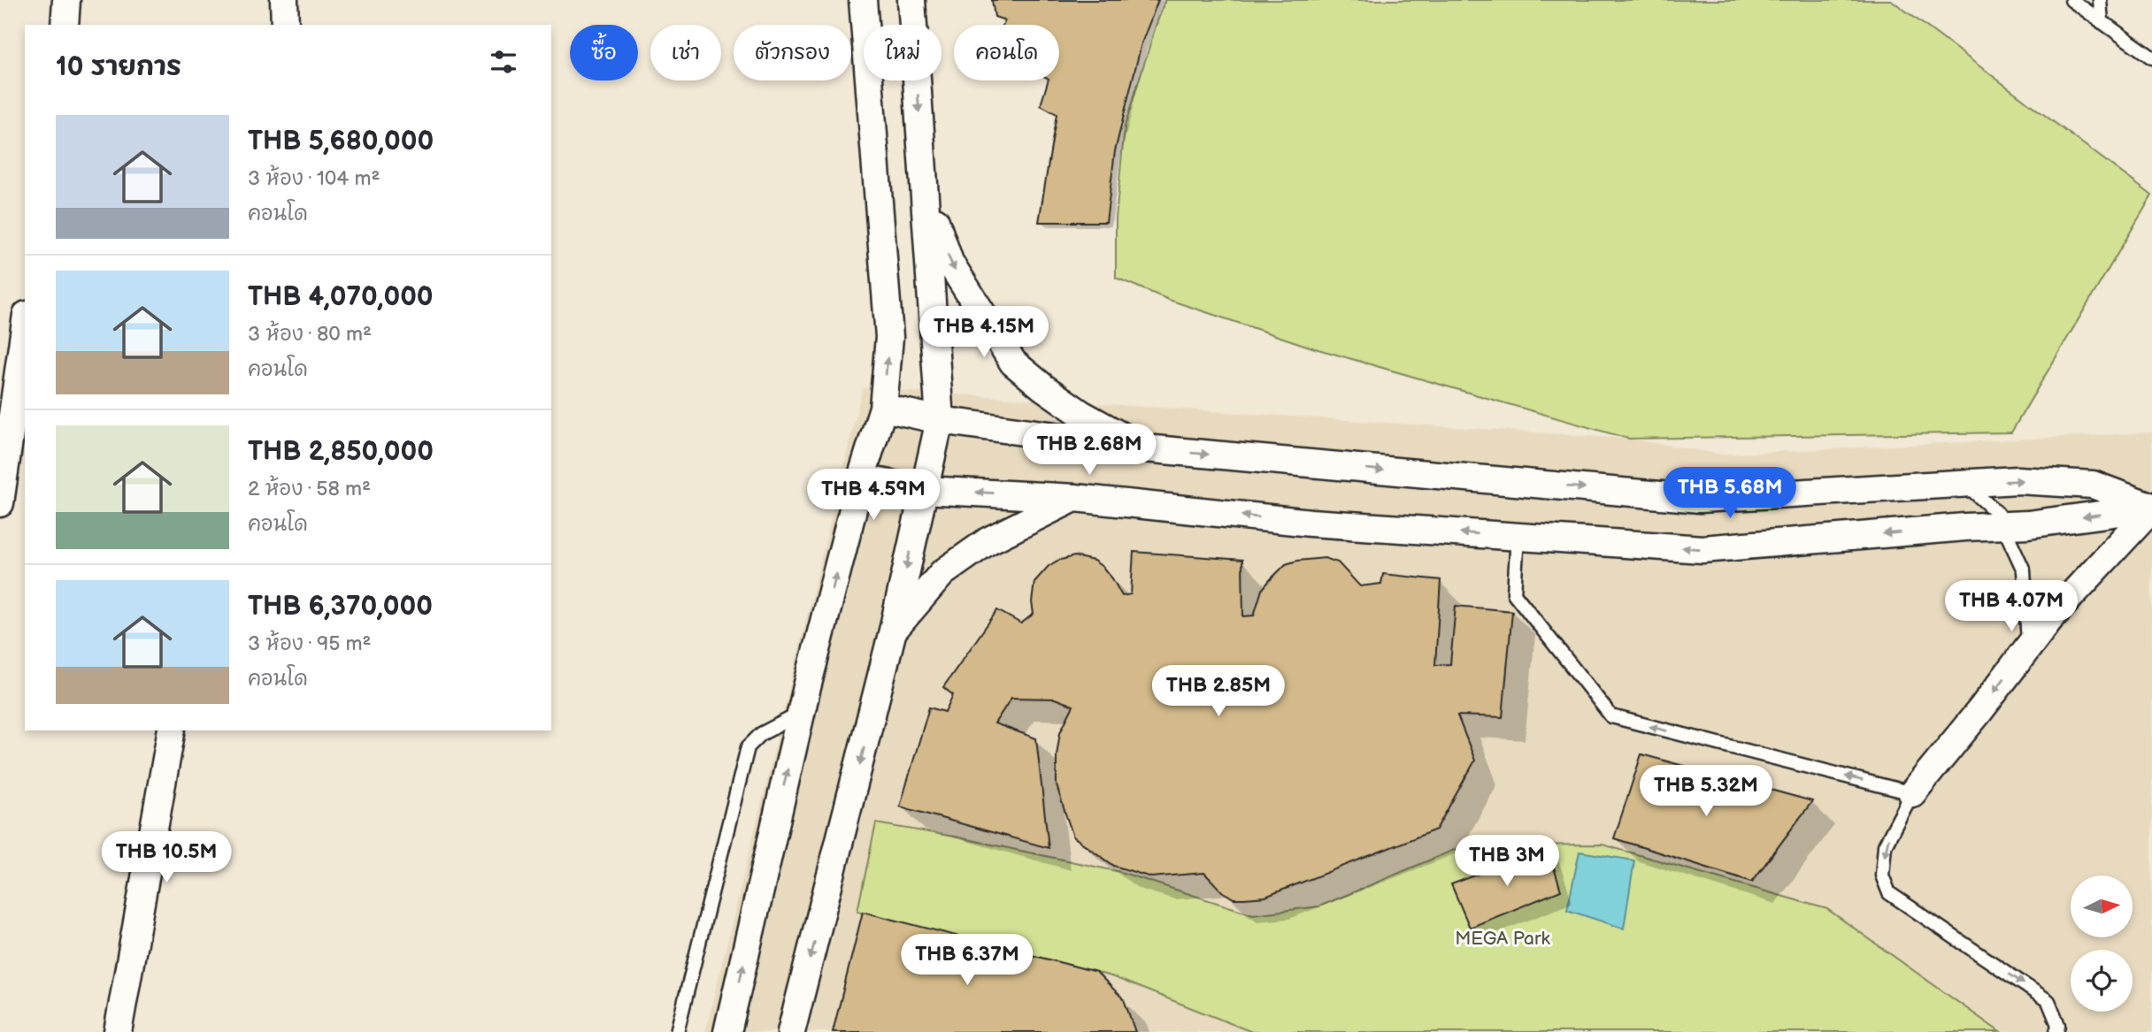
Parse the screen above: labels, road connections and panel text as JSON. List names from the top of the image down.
{
  "parks": ["MEGA Park"],
  "north": "right",
  "page": {
    "chip": [
      "ซื้อ",
      "เช่า",
      "ตัวกรอง",
      "ใหม่",
      "คอนโด"
    ],
    "heading": "10 รายการ",
    "list": [
      {
        "name": "THB 5,680,000",
        "note": "3 ห้อง · 104 m² · คอนโด"
      },
      {
        "name": "THB 4,070,000",
        "note": "3 ห้อง · 80 m² · คอนโด"
      },
      {
        "name": "THB 2,850,000",
        "note": "2 ห้อง · 58 m² · คอนโด"
      },
      {
        "name": "THB 6,370,000",
        "note": "3 ห้อง · 95 m² · คอนโด"
      }
    ],
    "price": [
      "THB 4.15M",
      "THB 2.68M",
      "THB 5.68M",
      "THB 4.59M",
      "THB 4.07M",
      "THB 2.85M",
      "THB 5.32M",
      "THB 10.5M",
      "THB 3M",
      "THB 6.37M"
    ]
  }
}
